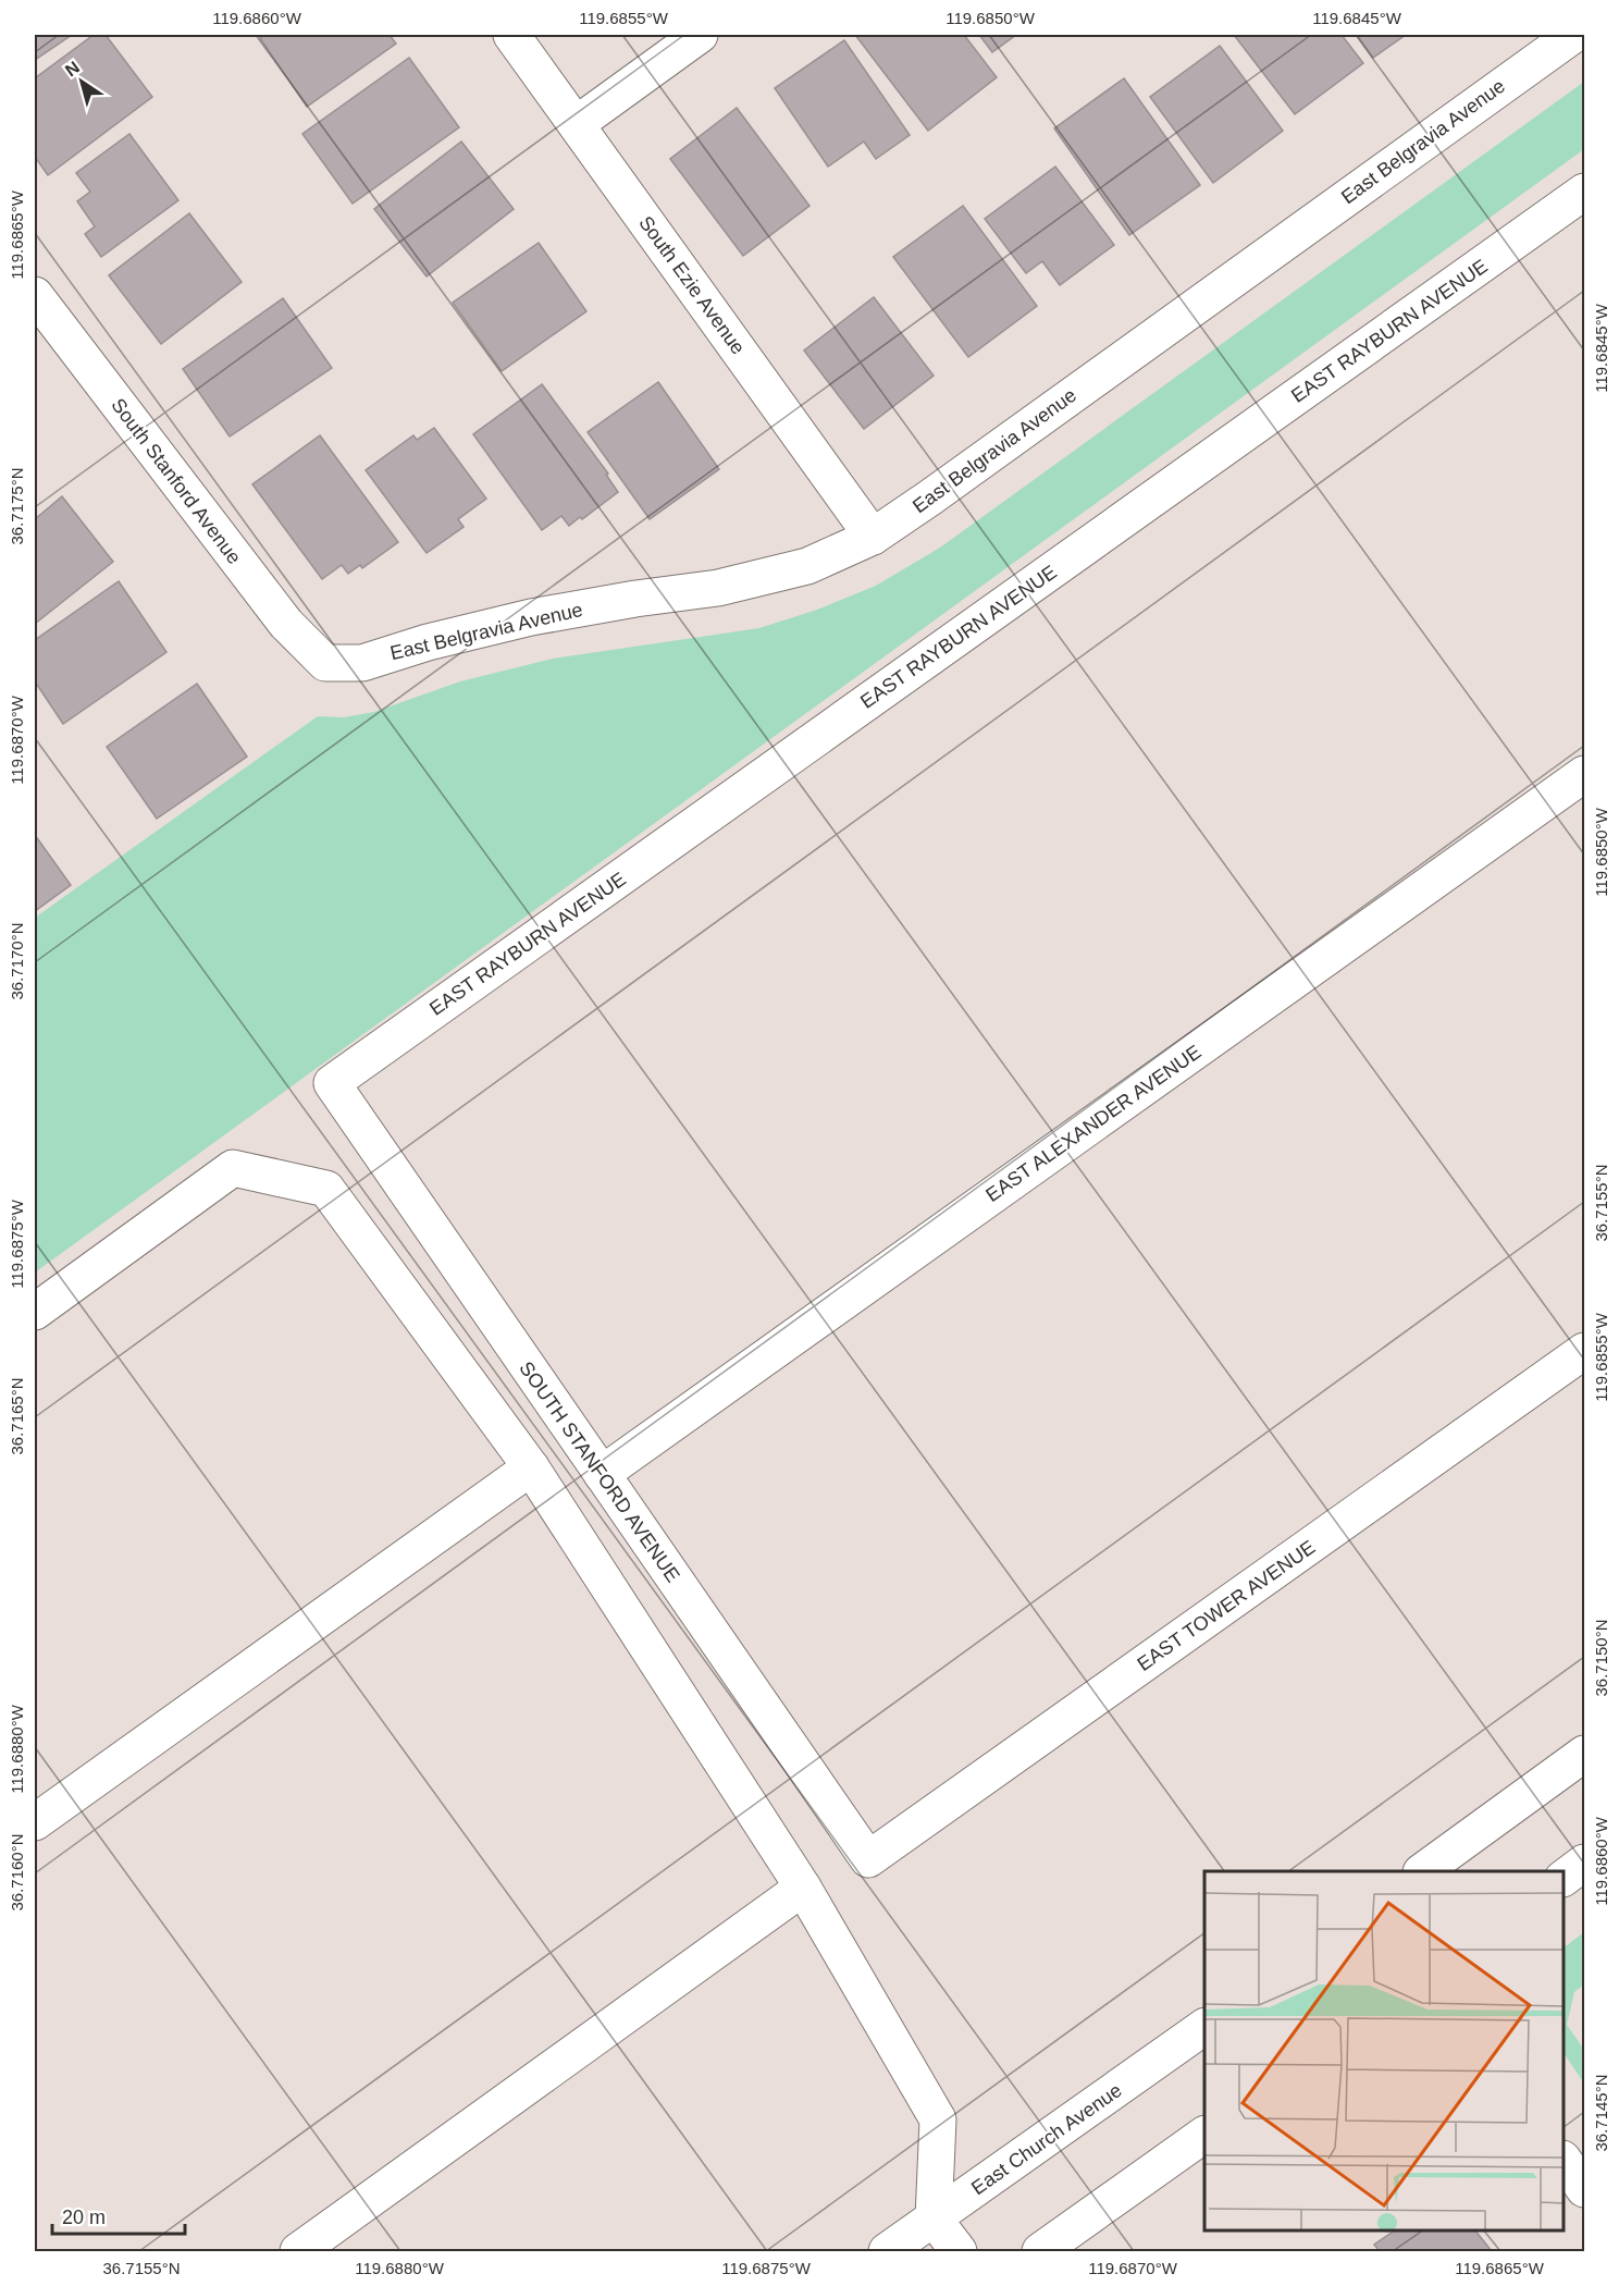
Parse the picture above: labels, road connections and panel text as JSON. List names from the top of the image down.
{
  "streets": {
    "street": [
      "East Belgravia Avenue",
      "South Ezie Avenue",
      "EAST RAYBURN AVENUE",
      "South Stanford Avenue",
      "EAST ALEXANDER AVENUE",
      "SOUTH STANFORD AVENUE",
      "EAST TOWER AVENUE",
      "East Church Avenue"
    ]
  },
  "crossings": [
    ["East Belgravia Avenue", "South Ezie Avenue"],
    ["East Belgravia Avenue", "South Stanford Avenue"],
    ["EAST RAYBURN AVENUE", "SOUTH STANFORD AVENUE"],
    ["EAST ALEXANDER AVENUE", "SOUTH STANFORD AVENUE"],
    ["SOUTH STANFORD AVENUE", "EAST TOWER AVENUE"]
  ],
  "scale_bar": "20 m",
  "north": "top left",
  "coordinates": [
    "119.6860°W",
    "119.6855°W",
    "119.6850°W",
    "119.6845°W",
    "119.6865°W",
    "36.7175°N",
    "119.6870°W",
    "36.7170°N",
    "36.7155°N",
    "119.6875°W",
    "36.7165°N",
    "36.7150°N",
    "119.6880°W",
    "36.7160°N",
    "36.7145°N"
  ]
}
